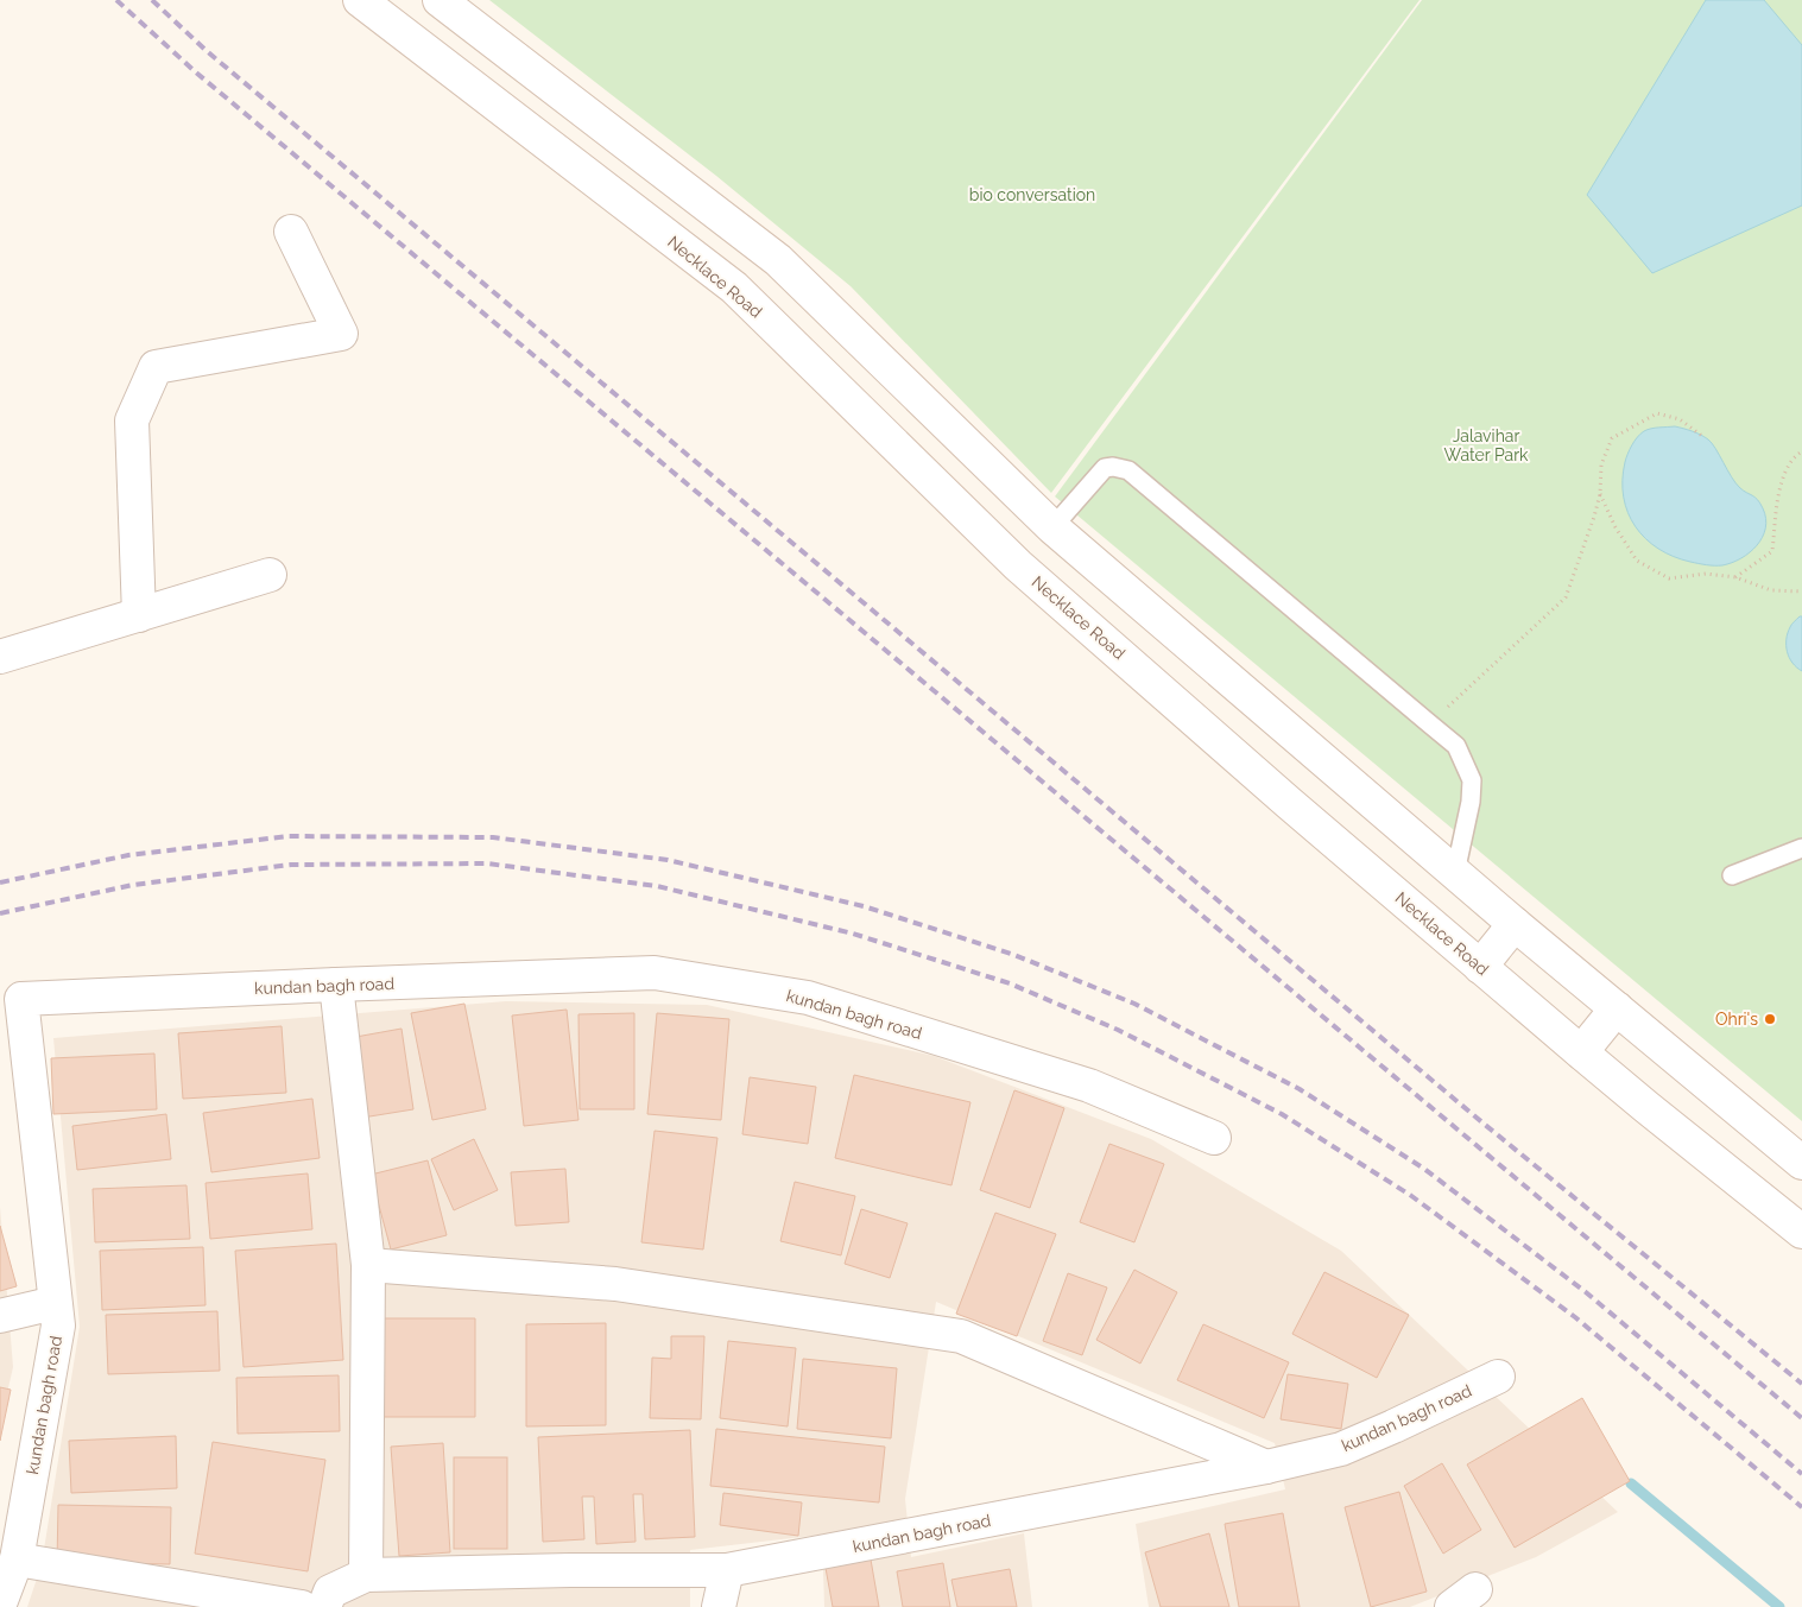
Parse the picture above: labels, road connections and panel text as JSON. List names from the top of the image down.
{
  "streets": {
    "street": ["Necklace Road", "kundan bagh road"]
  },
  "parks": ["bio conversation", "Jalavihar Water Park"],
  "places": ["Ohri's"]
}
